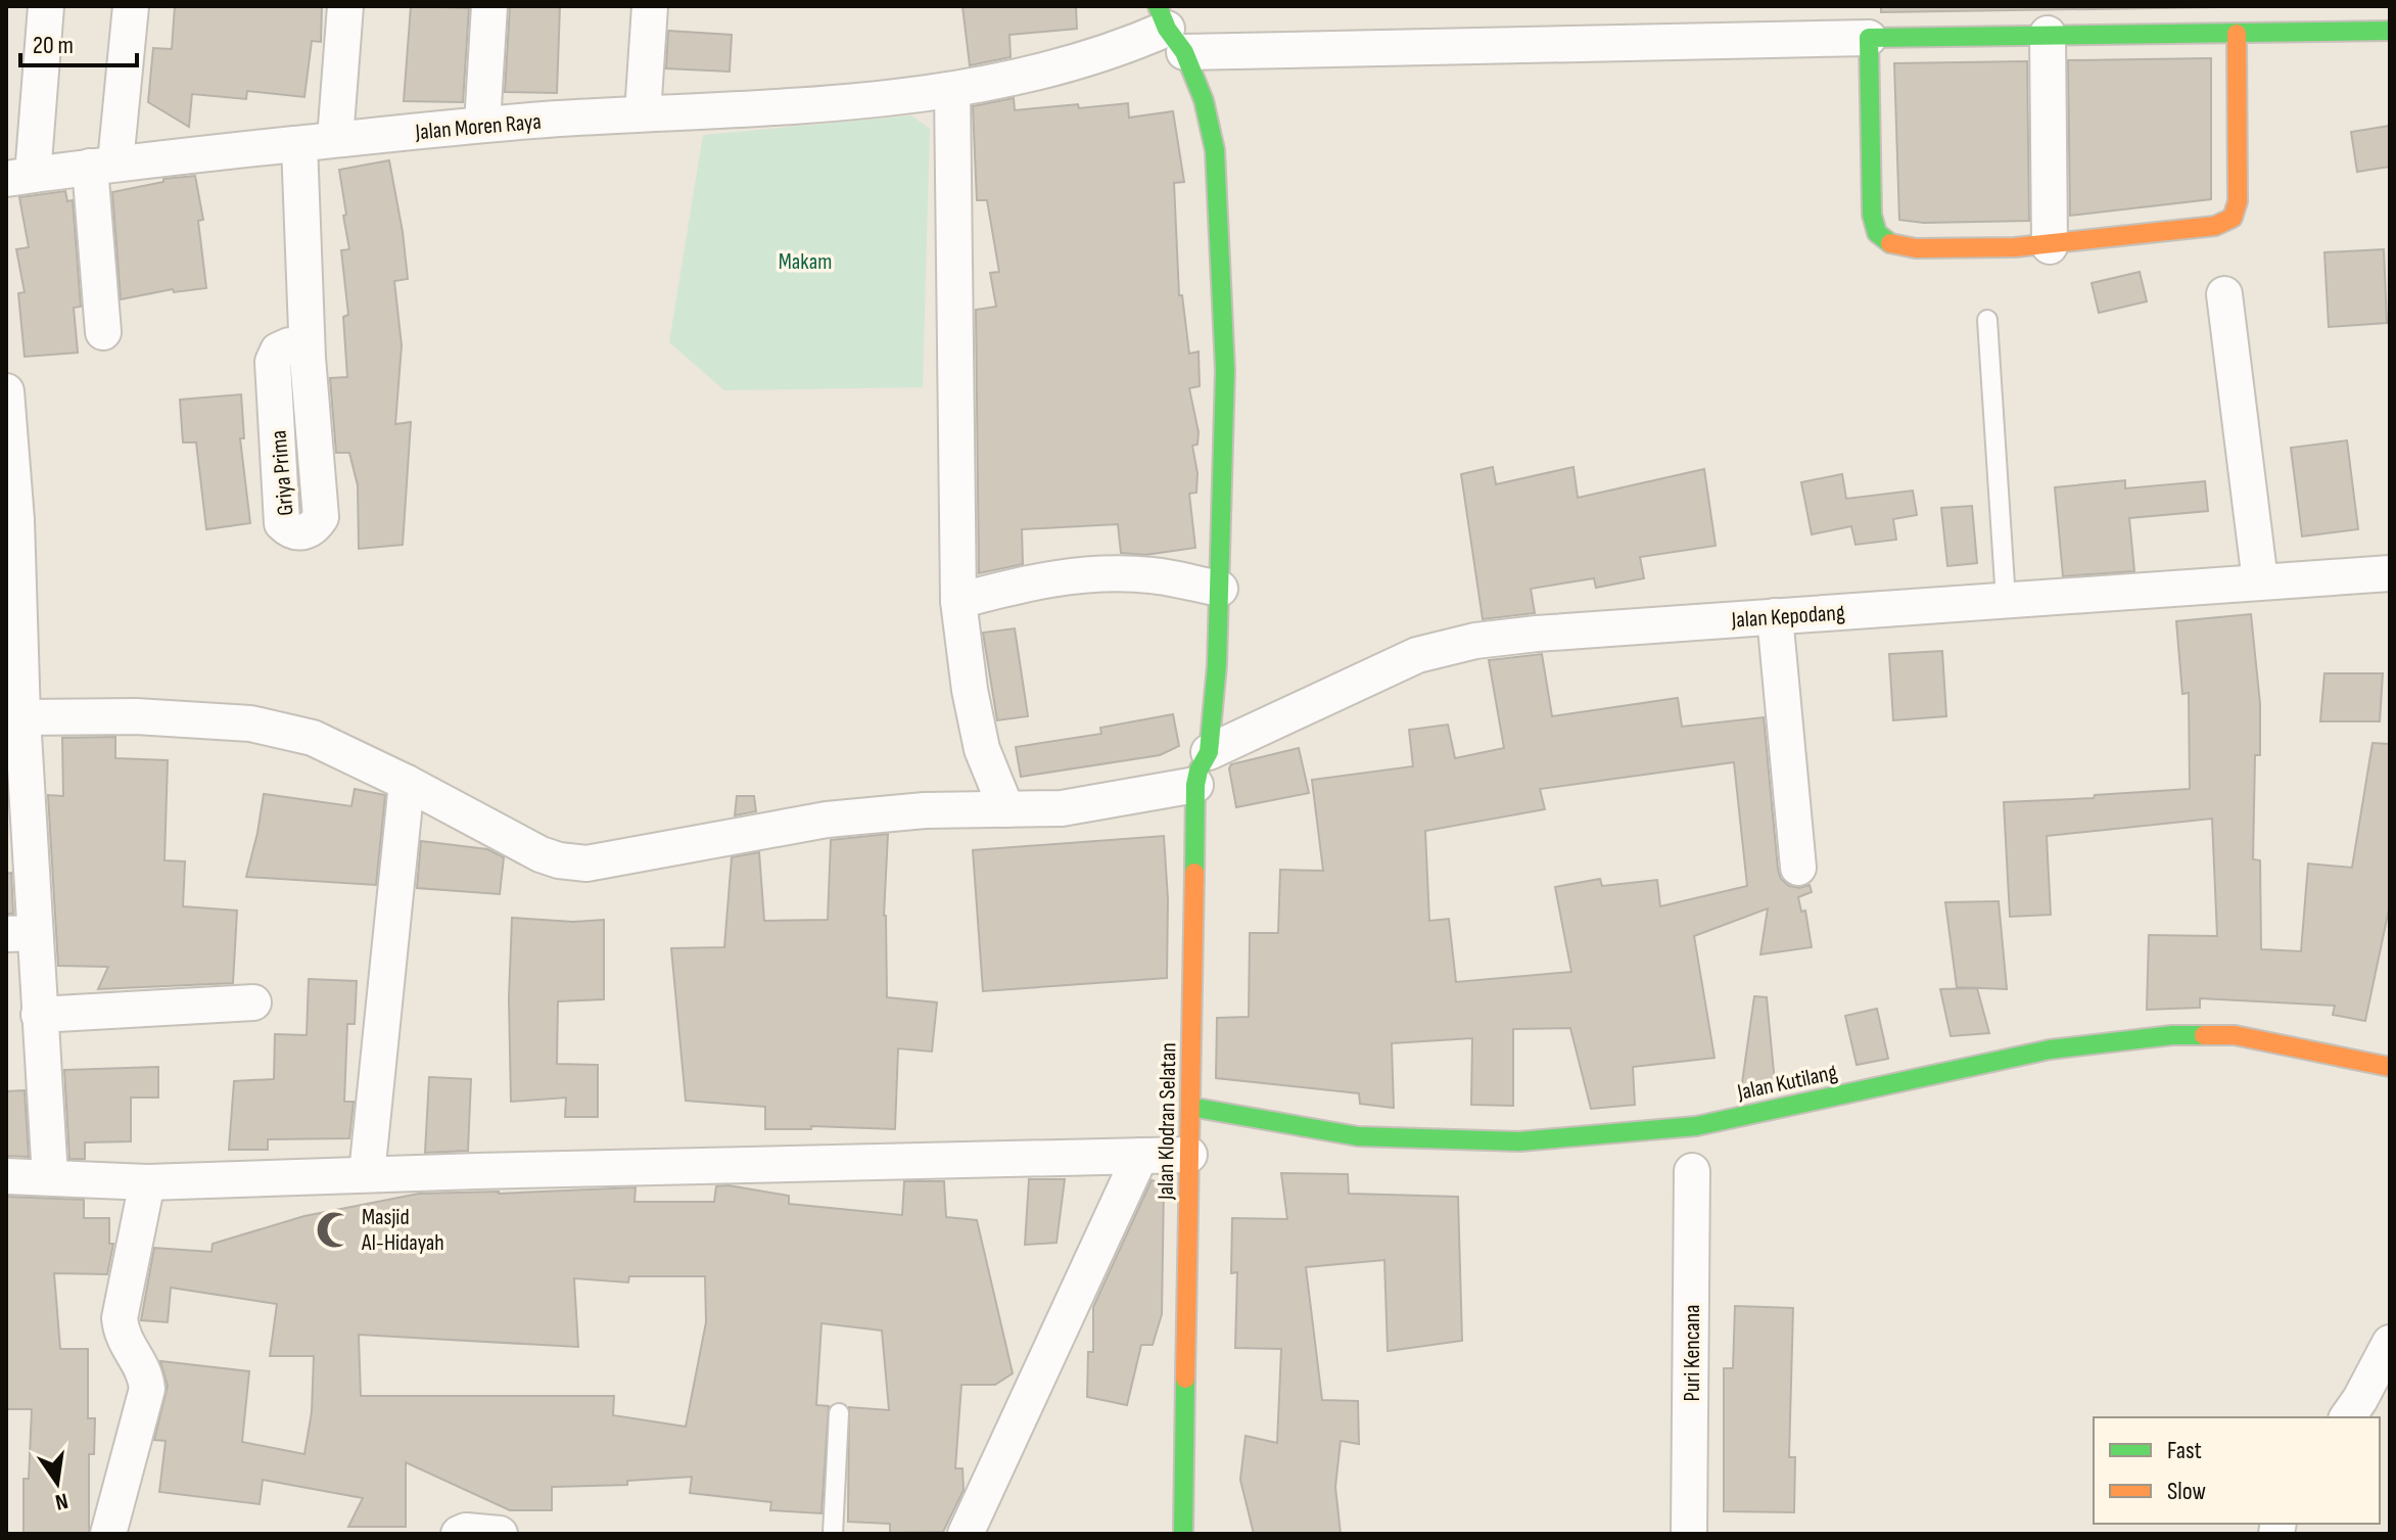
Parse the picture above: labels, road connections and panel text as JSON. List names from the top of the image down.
{
  "streets": {
    "street": [
      "Jalan Moren Raya",
      "Jalan Kepodang",
      "Jalan Kutilang",
      "Jalan Klodran Selatan",
      "Puri Kencana"
    ]
  },
  "crossings": [
    ["Jalan Kepodang", "Jalan Klodran Selatan"],
    ["Jalan Kutilang", "Jalan Klodran Selatan"]
  ],
  "parks": ["Makam"],
  "places": {
    "mosque": ["Masjid Al-Hidayah"]
  },
  "legend": ["Fast", "Slow"],
  "scale_bar": "20 m",
  "north": "bottom"
}
